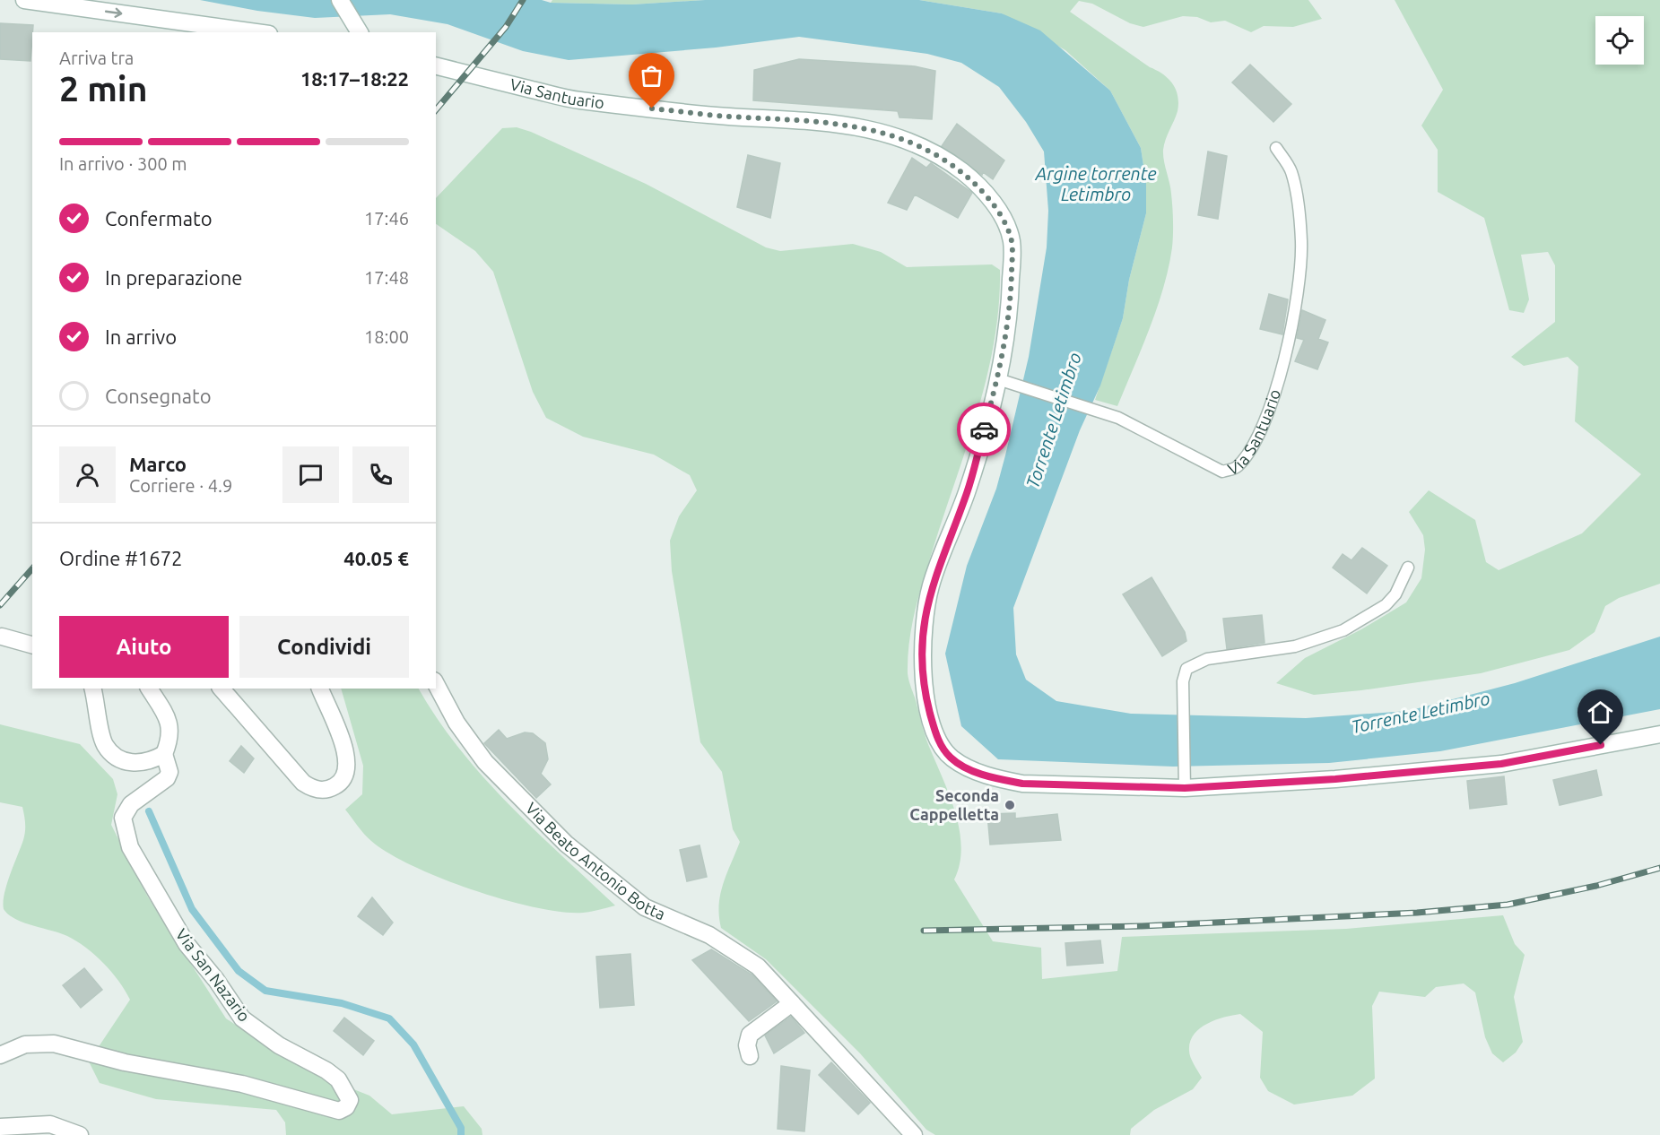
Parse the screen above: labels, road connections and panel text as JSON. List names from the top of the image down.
{
  "streets": {
    "street": ["Via Santuario", "Via Beato Antonio Botta", "Via San Nazario"]
  },
  "water": ["Argine torrente Letimbro", "Torrente Letimbro"],
  "places": ["Seconda Cappelletta"],
  "page": {
    "heading": ["2 min", "Arriva tra", "18:17–18:22"],
    "panel": [
      "Marco",
      "Corriere · 4.9",
      "Ordine #1672",
      "40.05 €"
    ],
    "bar": "In arrivo · 300 m",
    "list": [
      ["Confermato", "17:46"],
      ["In preparazione", "17:48"],
      ["In arrivo", "18:00"],
      "Consegnato"
    ],
    "buttons": ["Aiuto", "Condividi"]
  }
}
